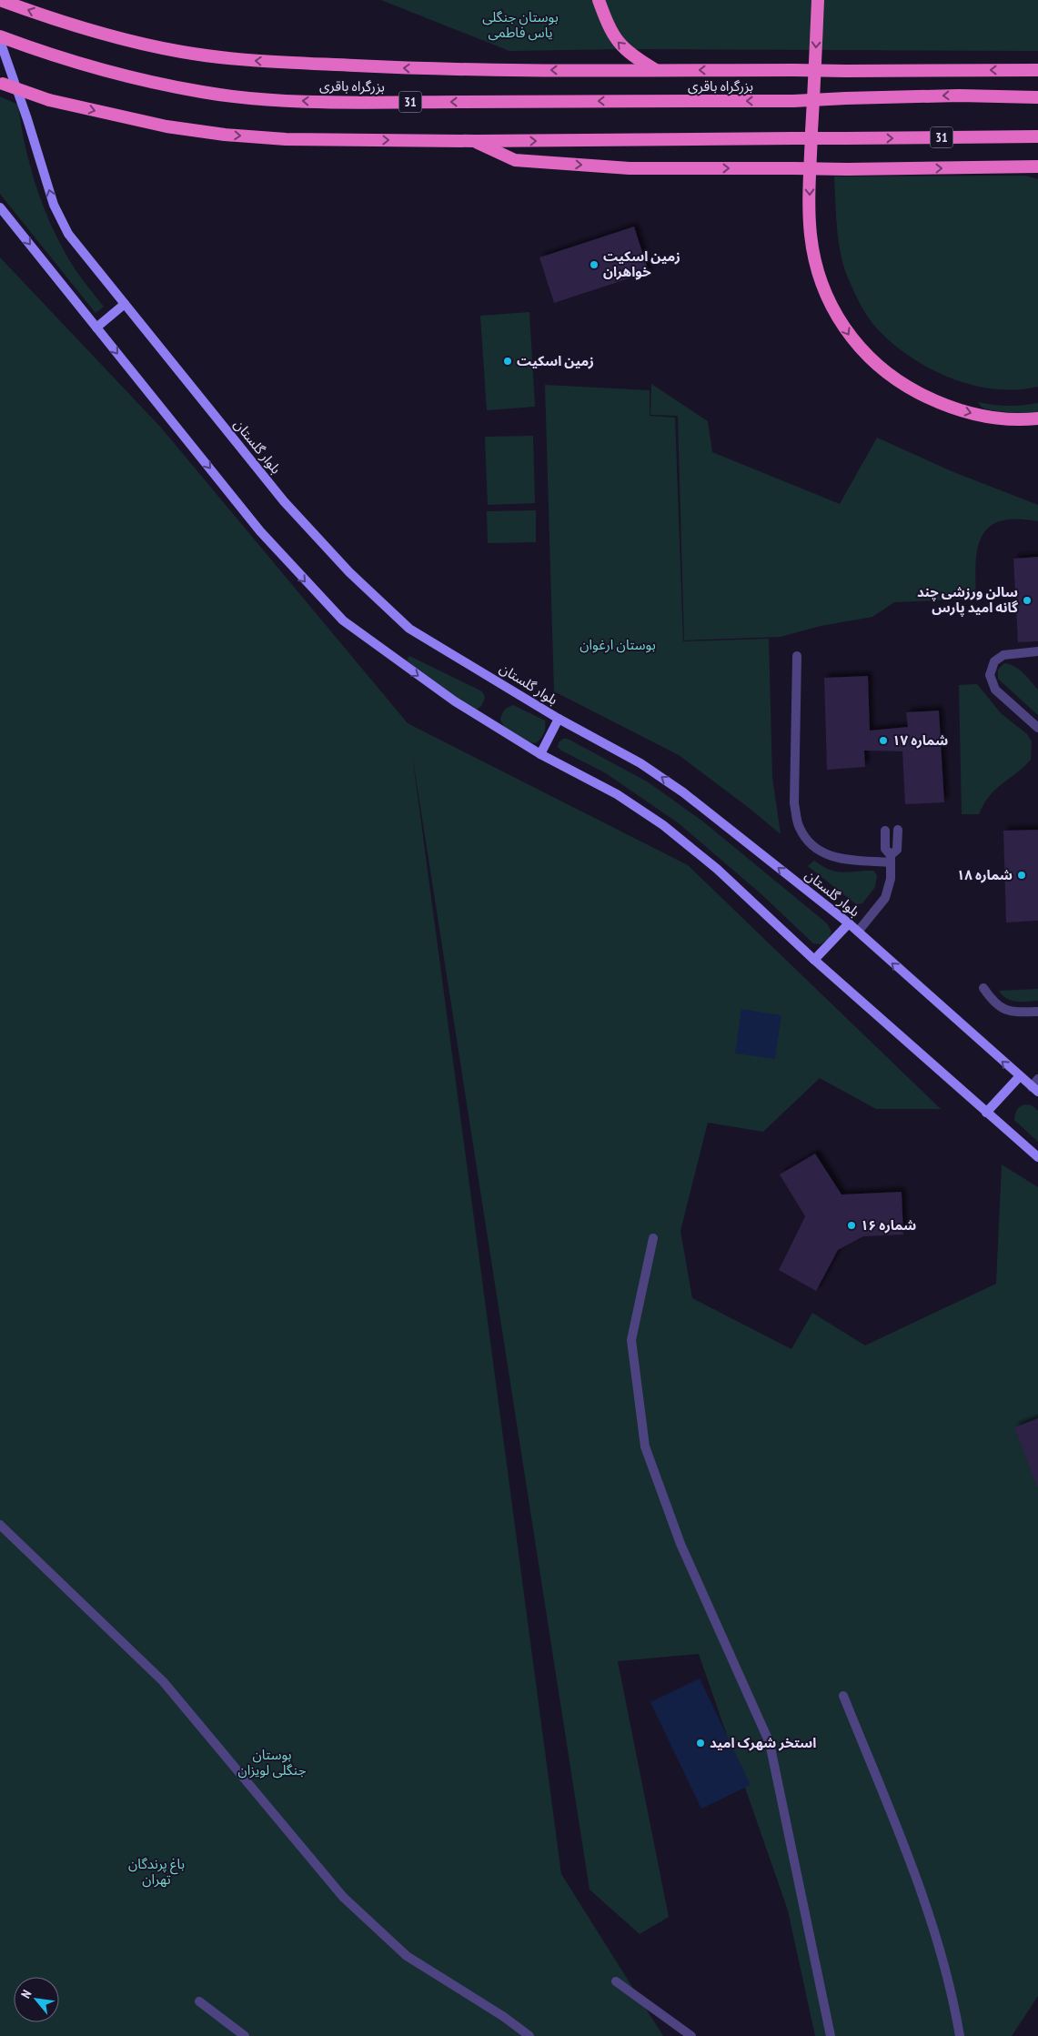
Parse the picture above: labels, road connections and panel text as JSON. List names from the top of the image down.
{
  "streets": {
    "highway": ["بزرگراه باقری", "31"],
    "main road": ["بلوار گلستان"]
  },
  "parks": [
    "بوستان جنگلی یاس فاطمی",
    "بوستان ارغوان",
    "بوستان جنگلی لویزان",
    "باغ پرندگان تهران"
  ],
  "places": [
    "زمین اسکیت خواهران",
    "زمین اسکیت",
    "سالن ورزشی چند گانه امید پارس",
    "شماره ۱۷",
    "شماره ۱۸",
    "شماره ۱۶",
    "استخر شهرک امید"
  ],
  "north": "top left"
}
